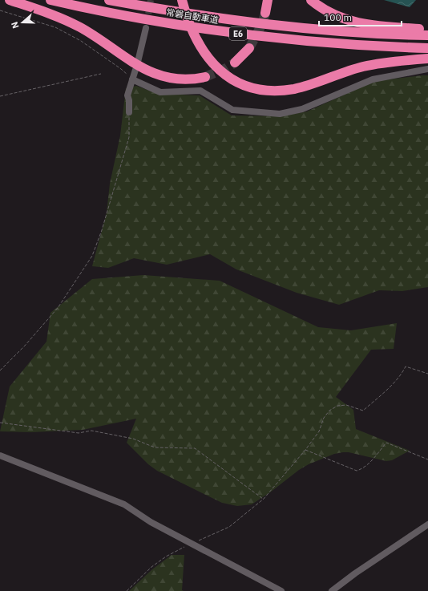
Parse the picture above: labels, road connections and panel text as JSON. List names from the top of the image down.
{
  "streets": {
    "highway": ["常磐自動車道", "E6"]
  },
  "scale_bar": "100 m",
  "north": "left"
}
